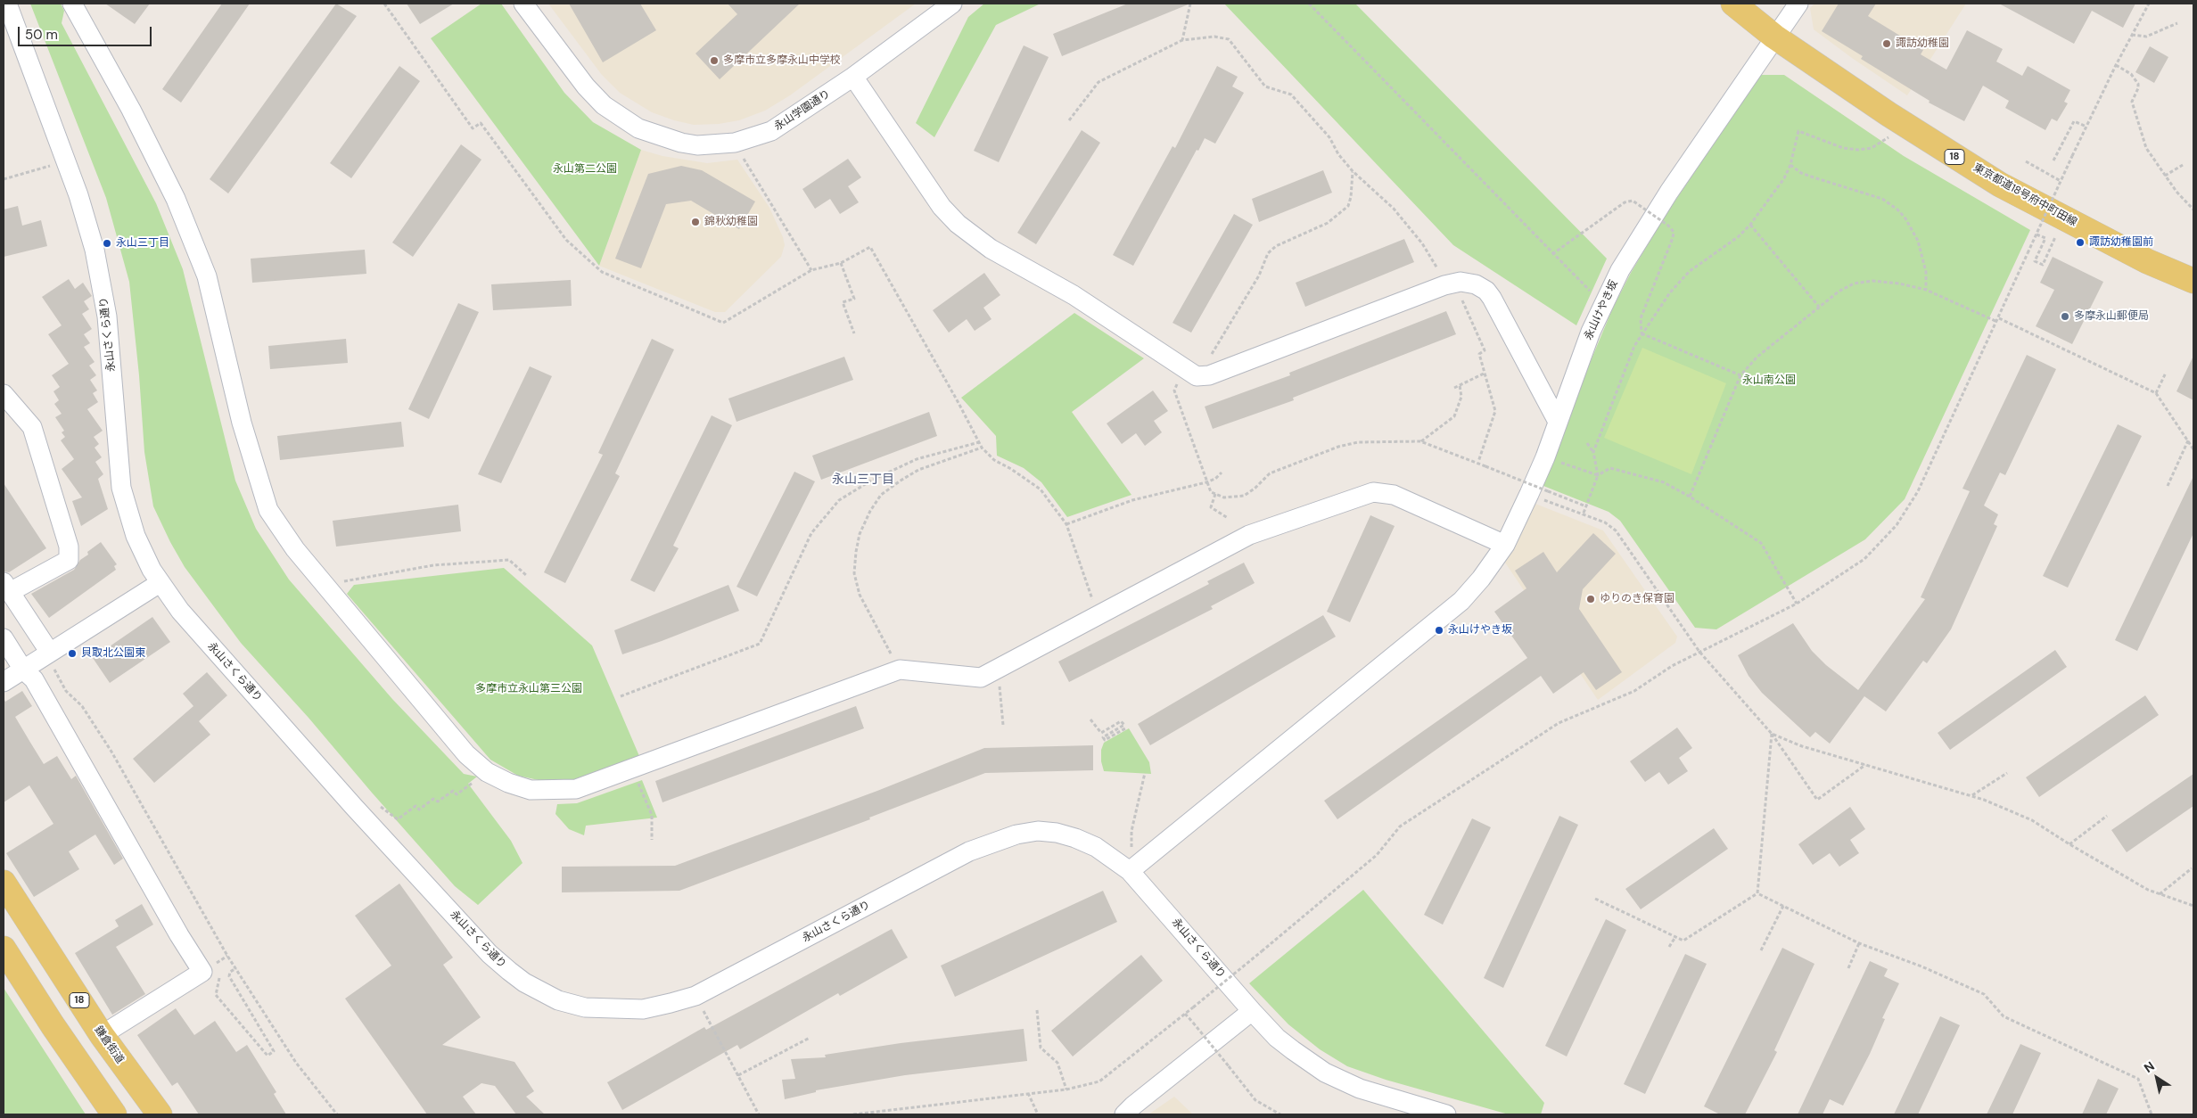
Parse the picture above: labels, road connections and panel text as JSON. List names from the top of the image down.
{
  "streets": {
    "main road": ["18", "東京都道18号府中町田線", "鎌倉街道"],
    "street": ["永山学園通り", "永山けやき坂", "永山さくら通り"]
  },
  "crossings": [
    ["東京都道18号府中町田線", "永山けやき坂"],
    ["永山けやき坂", "永山さくら通り"]
  ],
  "districts": ["永山三丁目"],
  "parks": ["永山第二公園", "永山南公園", "多摩市立永山第三公園"],
  "places": [
    "諏訪幼稚園",
    "多摩市立多摩永山中学校",
    "錦秋幼稚園",
    "諏訪幼稚園前",
    "永山三丁目",
    "多摩永山郵便局",
    "ゆりのき保育園",
    "永山けやき坂",
    "貝取北公園東"
  ],
  "scale_bar": "50 m",
  "north": "top left"
}
